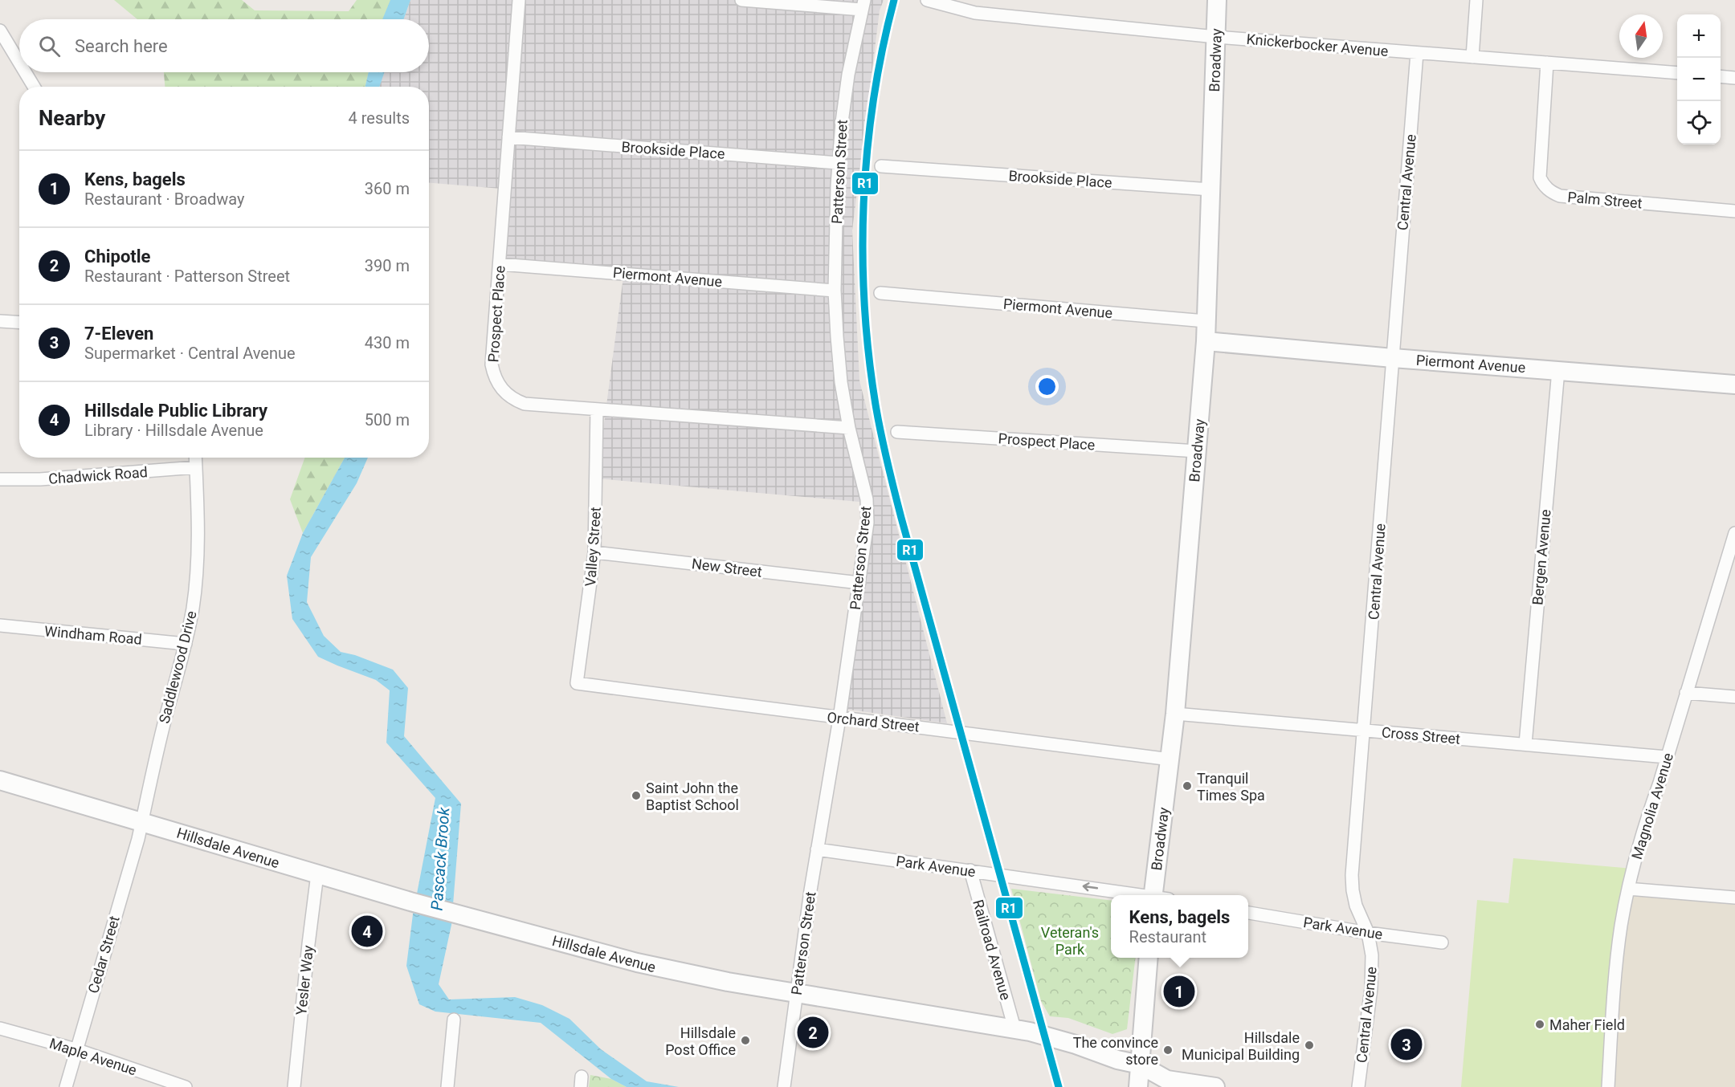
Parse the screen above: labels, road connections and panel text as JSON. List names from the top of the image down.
{
  "streets": {
    "street": [
      "Knickerbocker Avenue",
      "Broadway",
      "Brookside Place",
      "Patterson Street",
      "Central Avenue",
      "Palm Street",
      "Piermont Avenue",
      "Prospect Place",
      "Chadwick Road",
      "Valley Street",
      "Bergen Avenue",
      "New Street",
      "Windham Road",
      "Saddlewood Drive",
      "Orchard Street",
      "Cross Street",
      "Magnolia Avenue",
      "Hillsdale Avenue",
      "Park Avenue",
      "Railroad Avenue",
      "Cedar Street",
      "Yesler Way",
      "Maple Avenue"
    ]
  },
  "crossings": [
    ["Knickerbocker Avenue", "Broadway"],
    ["Knickerbocker Avenue", "Central Avenue"],
    ["Knickerbocker Avenue", "Palm Street"],
    ["Broadway", "Brookside Place"],
    ["Broadway", "Piermont Avenue"],
    ["Broadway", "Prospect Place"],
    ["Broadway", "Orchard Street"],
    ["Broadway", "Cross Street"],
    ["Brookside Place", "Patterson Street"],
    ["Brookside Place", "Prospect Place"],
    ["Patterson Street", "Piermont Avenue"],
    ["Patterson Street", "Prospect Place"],
    ["Patterson Street", "New Street"],
    ["Patterson Street", "Orchard Street"],
    ["Patterson Street", "Hillsdale Avenue"],
    ["Patterson Street", "Park Avenue"],
    ["Central Avenue", "Piermont Avenue"],
    ["Central Avenue", "Cross Street"],
    ["Central Avenue", "Park Avenue"],
    ["Piermont Avenue", "Prospect Place"],
    ["Piermont Avenue", "Bergen Avenue"],
    ["Prospect Place", "Valley Street"],
    ["Chadwick Road", "Saddlewood Drive"],
    ["Valley Street", "New Street"],
    ["Valley Street", "Orchard Street"],
    ["Bergen Avenue", "Cross Street"],
    ["Windham Road", "Saddlewood Drive"],
    ["Saddlewood Drive", "Hillsdale Avenue"],
    ["Saddlewood Drive", "Cedar Street"],
    ["Cross Street", "Magnolia Avenue"],
    ["Hillsdale Avenue", "Railroad Avenue"],
    ["Hillsdale Avenue", "Cedar Street"],
    ["Hillsdale Avenue", "Yesler Way"],
    ["Park Avenue", "Railroad Avenue"],
    ["Cedar Street", "Maple Avenue"]
  ],
  "water": ["Pascack Brook"],
  "parks": ["Veteran's Park"],
  "places": [
    "Tranquil Times Spa",
    "Saint John the Baptist School",
    "Maher Field",
    "Hillsdale Post Office",
    "Hillsdale Municipal Building",
    "The convince store"
  ],
  "lines": ["transit line R1"],
  "north": "top",
  "page": {
    "map_buttons": ["+", "−"],
    "search": "Search here",
    "heading": ["Nearby", "4 results"],
    "list": [
      {
        "mark": "1",
        "name": "Kens, bagels",
        "note": "Restaurant · Broadway",
        "value": "360 m"
      },
      {
        "mark": "2",
        "name": "Chipotle",
        "note": "Restaurant · Patterson Street",
        "value": "390 m"
      },
      {
        "mark": "3",
        "name": "7-Eleven",
        "note": "Supermarket · Central Avenue",
        "value": "430 m"
      },
      {
        "mark": "4",
        "name": "Hillsdale Public Library",
        "note": "Library · Hillsdale Avenue",
        "value": "500 m"
      }
    ],
    "popup": ["Kens, bagels", "Restaurant"],
    "pins": [
      "4",
      "1",
      "2",
      "3"
    ]
  }
}
